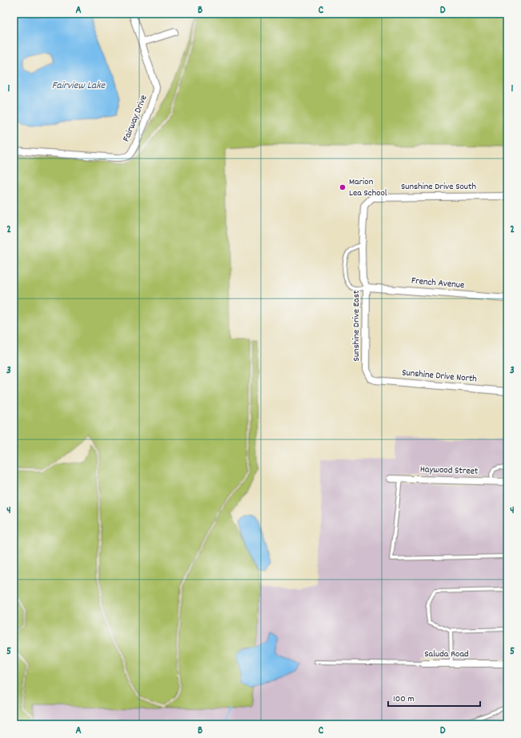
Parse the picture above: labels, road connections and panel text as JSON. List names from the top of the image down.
{
  "streets": {
    "street": [
      "Fairway Drive",
      "Sunshine Drive South",
      "French Avenue",
      "Sunshine Drive East",
      "Sunshine Drive North",
      "Haywood Street",
      "Saluda Road"
    ]
  },
  "crossings": [
    ["Sunshine Drive South", "Sunshine Drive East"],
    ["French Avenue", "Sunshine Drive East"],
    ["Sunshine Drive East", "Sunshine Drive North"]
  ],
  "water": ["Fairview Lake"],
  "places": ["Marion Lea School"],
  "scale_bar": "100 m",
  "grid": {
    "columns": [
      "A",
      "B",
      "C",
      "D"
    ],
    "rows": [
      "1",
      "2",
      "3",
      "4",
      "5"
    ]
  }
}
